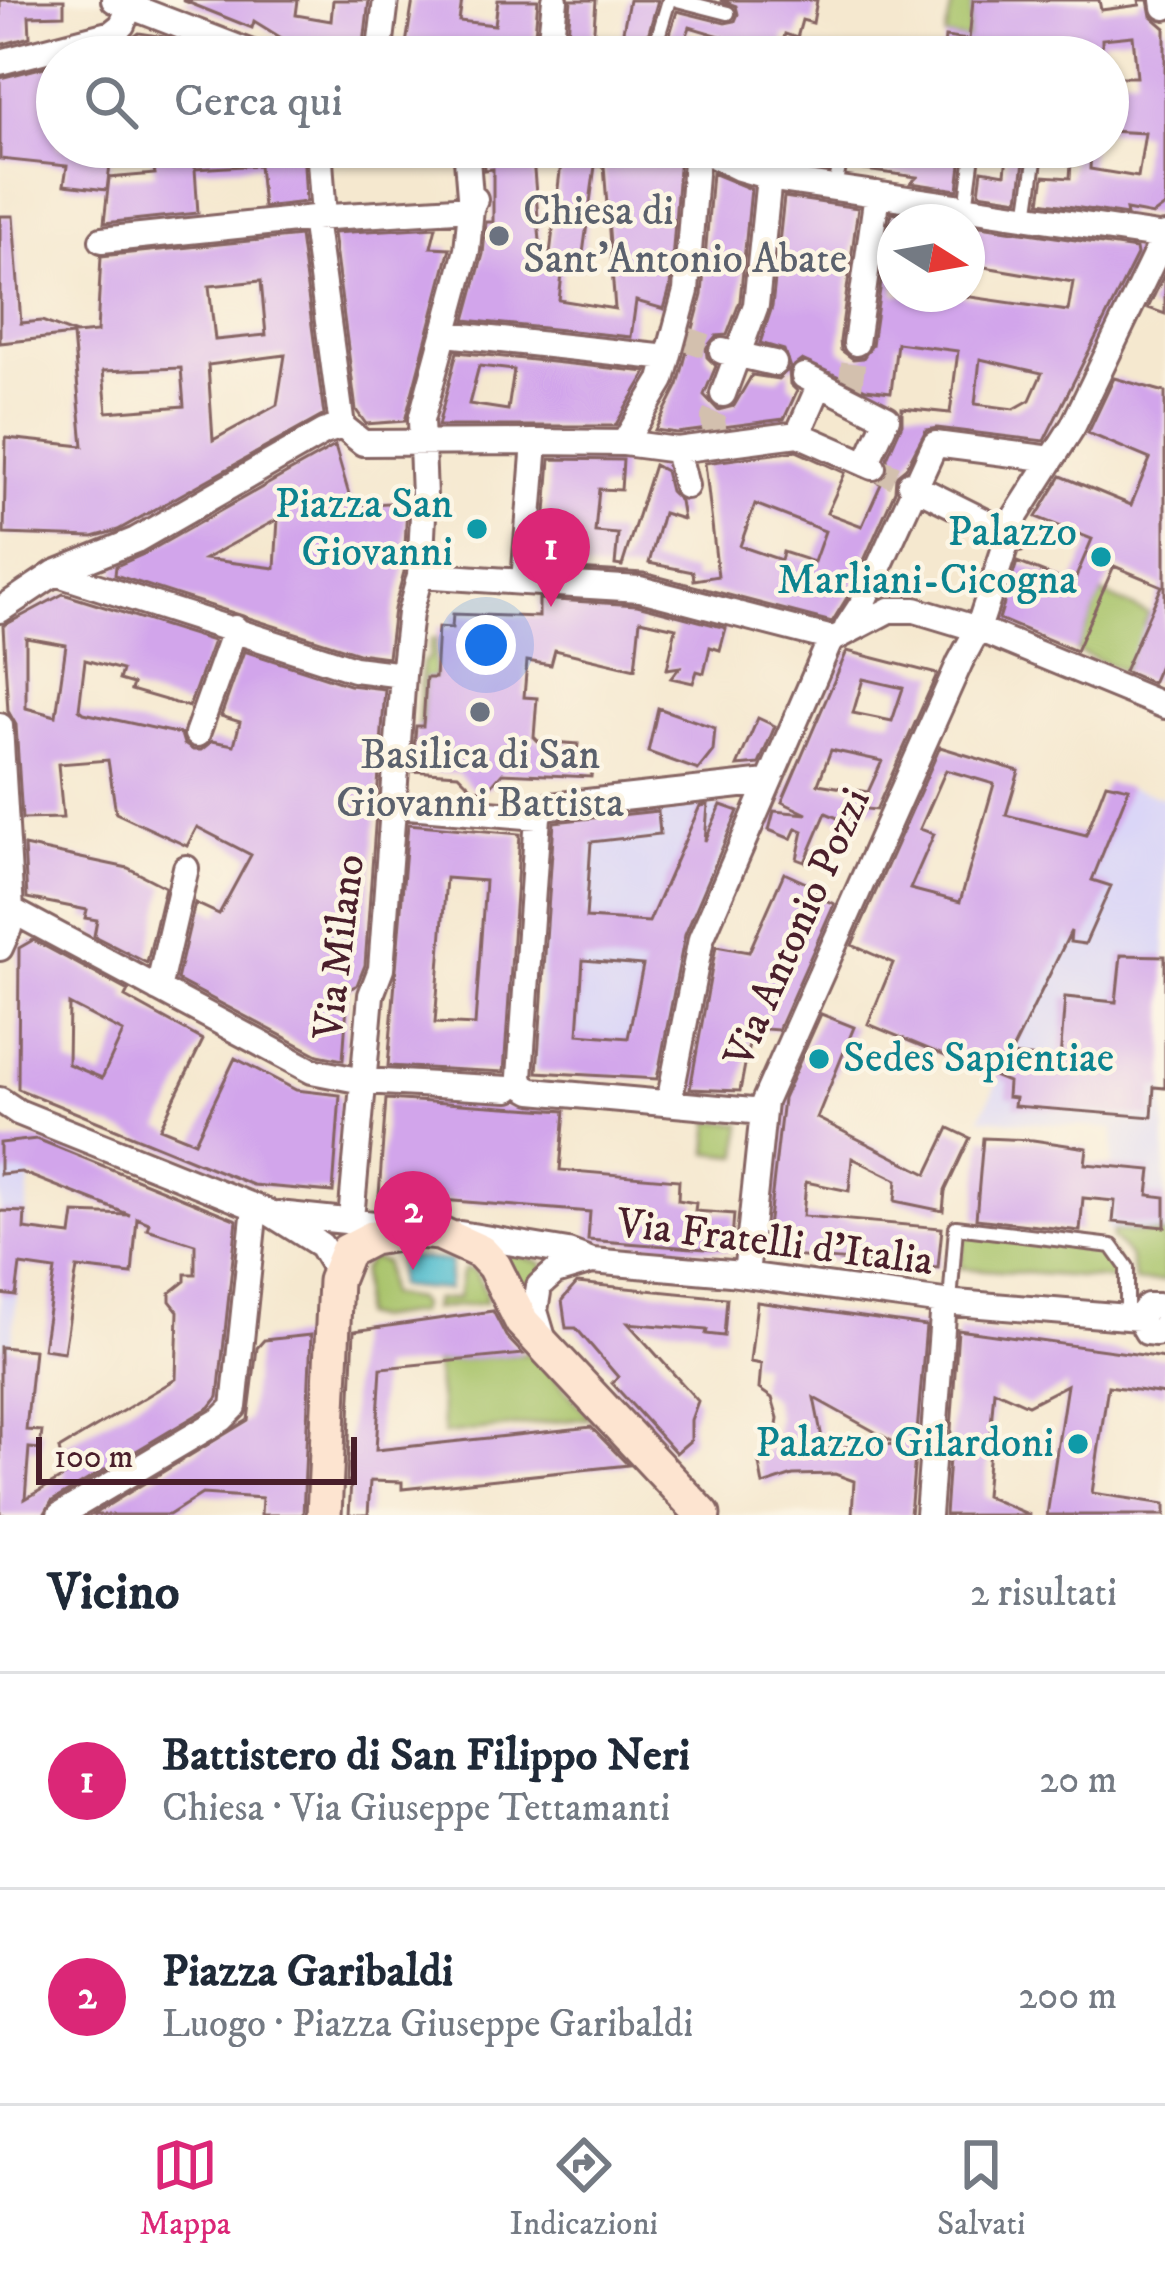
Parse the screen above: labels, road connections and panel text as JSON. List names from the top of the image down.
{
  "streets": {
    "street": ["Via Antonio Pozzi", "Via Milano", "Via Fratelli d'Italia"]
  },
  "crossings": [
    ["Via Antonio Pozzi", "Via Fratelli d'Italia"],
    ["Via Milano", "Via Fratelli d'Italia"]
  ],
  "places": [
    "Chiesa di Sant'Antonio Abate",
    "Piazza San Giovanni",
    "Palazzo Marliani-Cicogna",
    "Basilica di San Giovanni Battista",
    "Sedes Sapientiae",
    "Palazzo Gilardoni"
  ],
  "scale_bar": "100 m",
  "north": "right",
  "page": {
    "search": "Cerca qui",
    "pins": ["1", "2"],
    "scale": "100 m",
    "heading": ["Vicino", "2 risultati"],
    "list": [
      {
        "mark": "1",
        "name": "Battistero di San Filippo Neri",
        "note": "Chiesa · Via Giuseppe Tettamanti",
        "value": "20 m"
      },
      {
        "mark": "2",
        "name": "Piazza Garibaldi",
        "note": "Luogo · Piazza Giuseppe Garibaldi",
        "value": "200 m"
      }
    ],
    "nav": ["Mappa", "Indicazioni", "Salvati"]
  }
}
